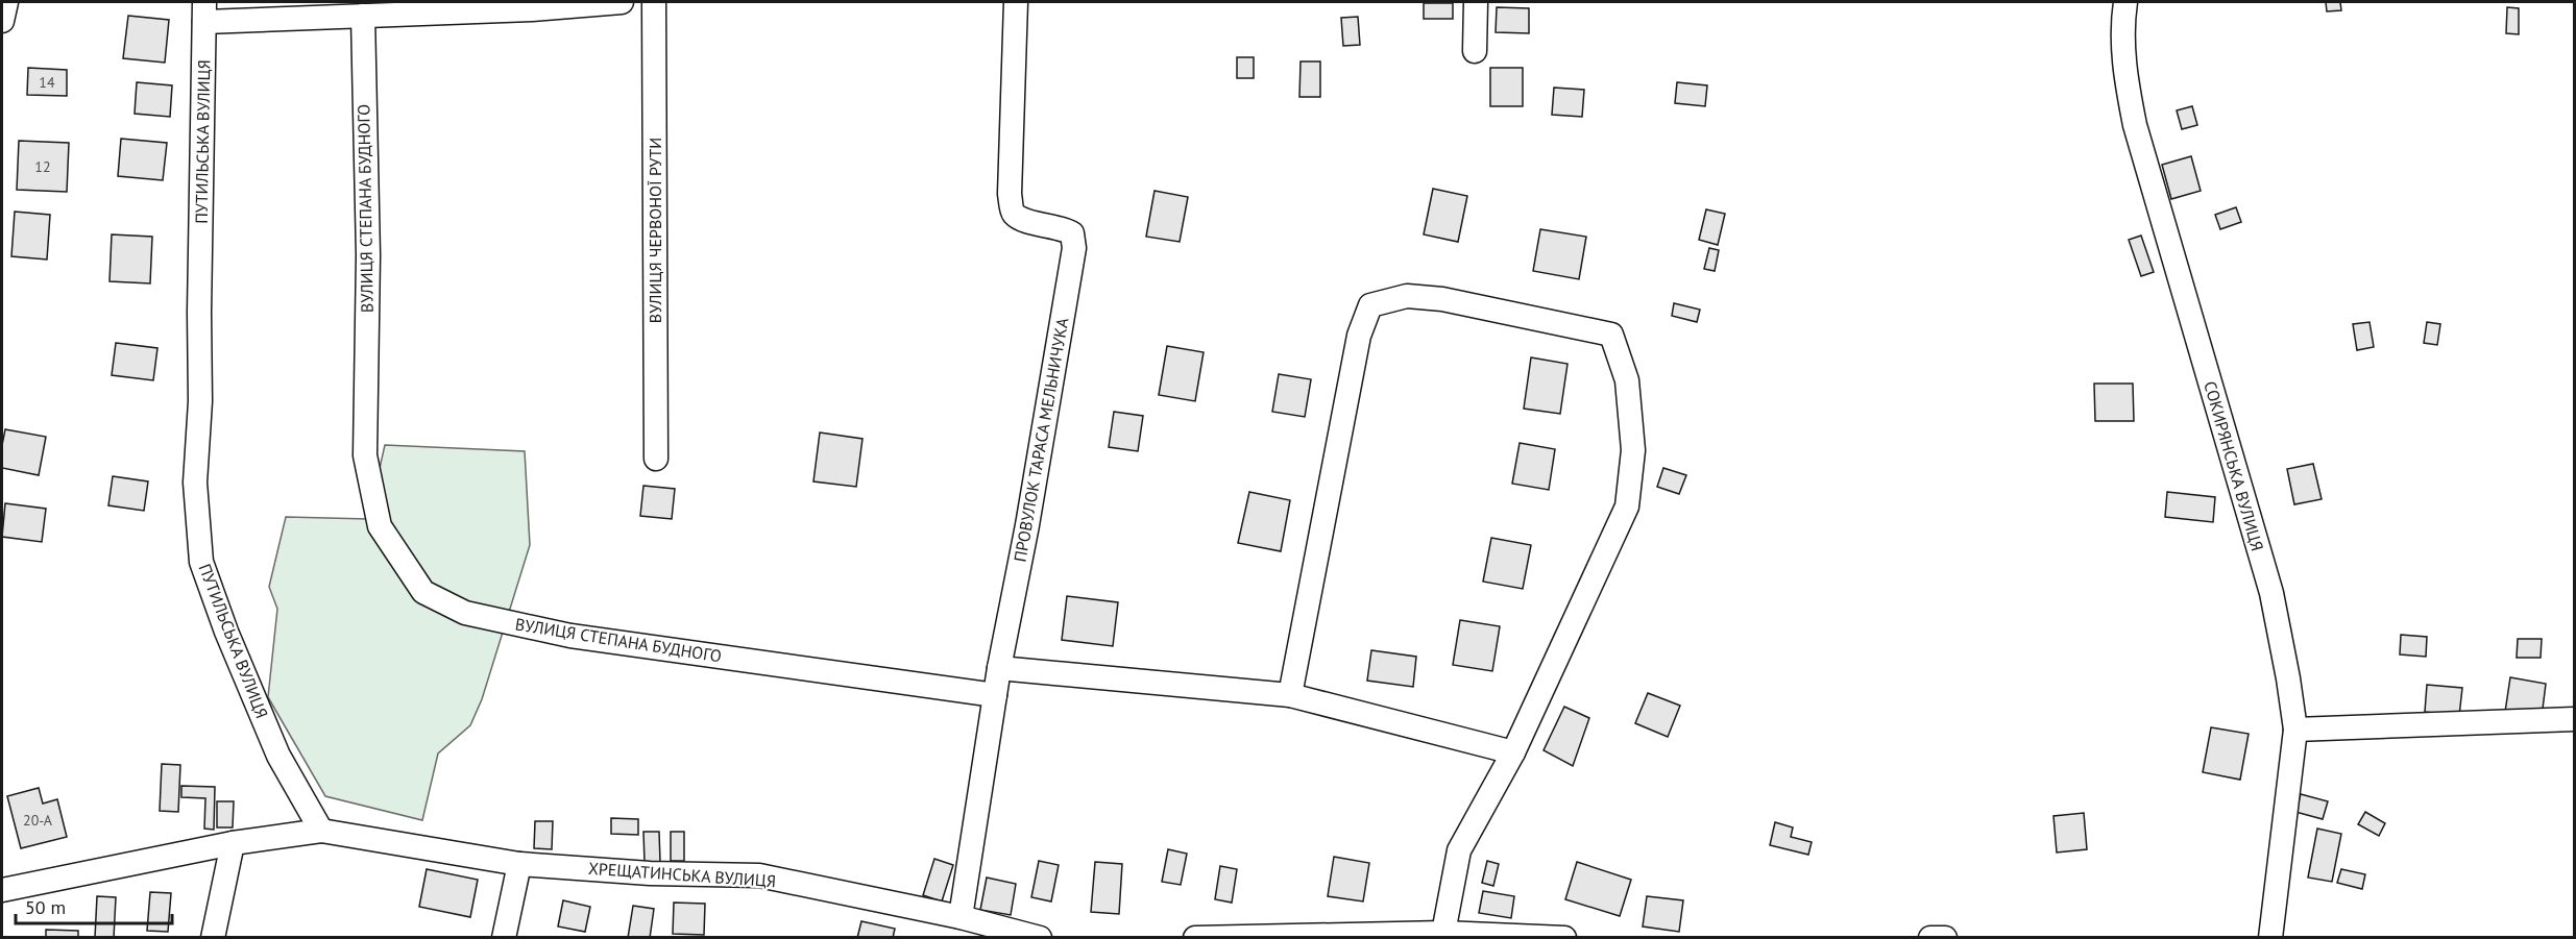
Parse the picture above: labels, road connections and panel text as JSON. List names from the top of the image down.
{
  "streets": {
    "street": [
      "ПУТИЛЬСЬКА ВУЛИЦЯ",
      "ВУЛИЦЯ СТЕПАНА БУДНОГО",
      "ВУЛИЦЯ ЧЕРВОНОЇ РУТИ",
      "ПРОВУЛОК ТАРАСА МЕЛЬНИЧУКА",
      "СОКИРЯНСЬКА ВУЛИЦЯ",
      "ХРЕЩАТИНСЬКА ВУЛИЦЯ"
    ]
  },
  "crossings": [
    ["ПУТИЛЬСЬКА ВУЛИЦЯ", "ХРЕЩАТИНСЬКА ВУЛИЦЯ"],
    ["ВУЛИЦЯ СТЕПАНА БУДНОГО", "ПРОВУЛОК ТАРАСА МЕЛЬНИЧУКА"],
    ["ПРОВУЛОК ТАРАСА МЕЛЬНИЧУКА", "ХРЕЩАТИНСЬКА ВУЛИЦЯ"]
  ],
  "house_numbers": ["14", "12", "20-А"],
  "scale_bar": "50 m"
}
